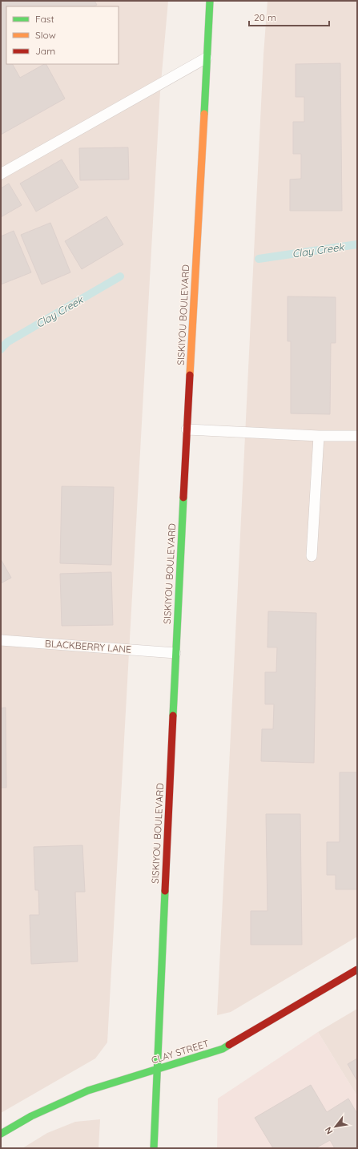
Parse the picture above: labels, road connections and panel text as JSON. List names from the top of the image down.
{
  "streets": {
    "main road": ["SISKIYOU BOULEVARD", "CLAY STREET"],
    "lane": ["BLACKBERRY LANE"]
  },
  "crossings": [
    ["SISKIYOU BOULEVARD", "BLACKBERRY LANE"],
    ["SISKIYOU BOULEVARD", "CLAY STREET"]
  ],
  "water": ["Clay Creek"],
  "legend": ["Fast", "Slow", "Jam"],
  "scale_bar": "20 m",
  "north": "bottom left"
}
